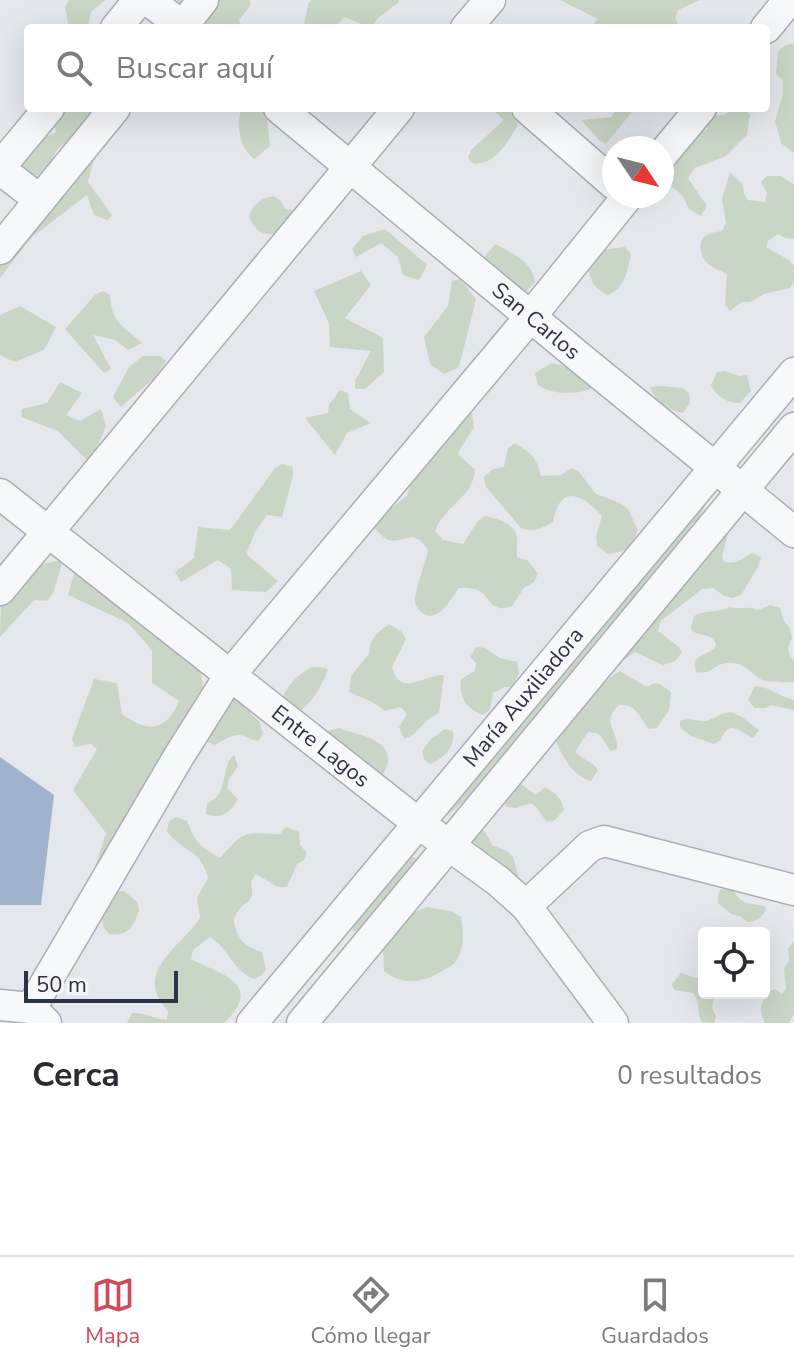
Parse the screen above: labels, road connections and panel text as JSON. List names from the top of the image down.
{
  "streets": {
    "street": ["San Carlos", "María Auxiliadora", "Entre Lagos"]
  },
  "crossings": [
    ["San Carlos", "María Auxiliadora"],
    ["María Auxiliadora", "Entre Lagos"]
  ],
  "scale_bar": "50 m",
  "north": "bottom right",
  "page": {
    "search": "Buscar aquí",
    "scale": "50 m",
    "heading": ["Cerca", "0 resultados"],
    "nav": ["Mapa", "Cómo llegar", "Guardados"]
  }
}
